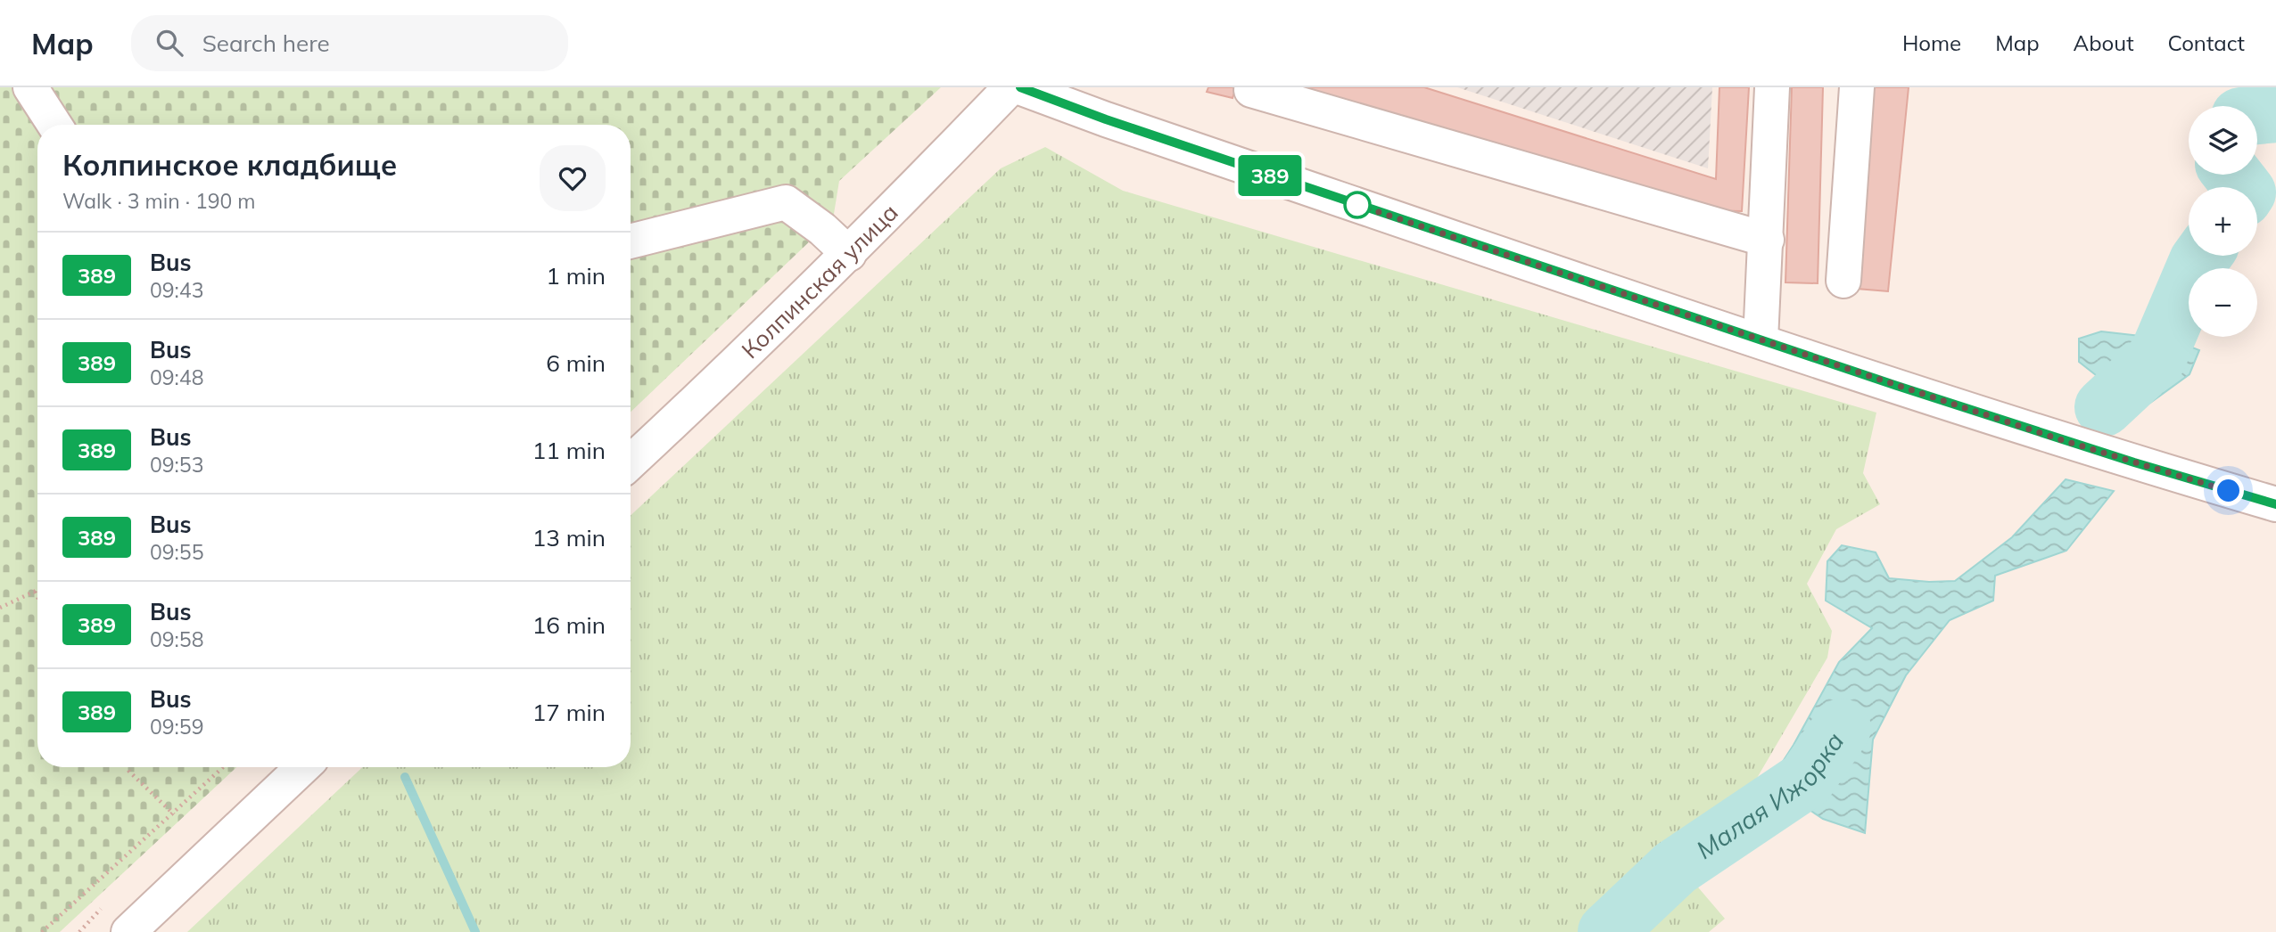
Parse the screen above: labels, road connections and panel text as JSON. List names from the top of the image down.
{
  "streets": {
    "street": ["Колпинская улица"]
  },
  "water": ["Малая Ижорка"],
  "lines": ["bus line 389"],
  "page": {
    "header": "Map",
    "search": "Search here",
    "nav": [
      "Home",
      "Map",
      "About",
      "Contact"
    ],
    "on_map": "389",
    "map_buttons": ["+", "−"],
    "heading": ["Колпинское кладбище", "Walk · 3 min · 190 m"],
    "list": [
      {
        "mark": "389",
        "name": "Bus",
        "note": "09:43",
        "value": "1 min"
      },
      {
        "mark": "389",
        "name": "Bus",
        "note": "09:48",
        "value": "6 min"
      },
      {
        "mark": "389",
        "name": "Bus",
        "note": "09:53",
        "value": "11 min"
      },
      {
        "mark": "389",
        "name": "Bus",
        "note": "09:55",
        "value": "13 min"
      },
      {
        "mark": "389",
        "name": "Bus",
        "note": "09:58",
        "value": "16 min"
      },
      {
        "mark": "389",
        "name": "Bus",
        "note": "09:59",
        "value": "17 min"
      }
    ]
  }
}
